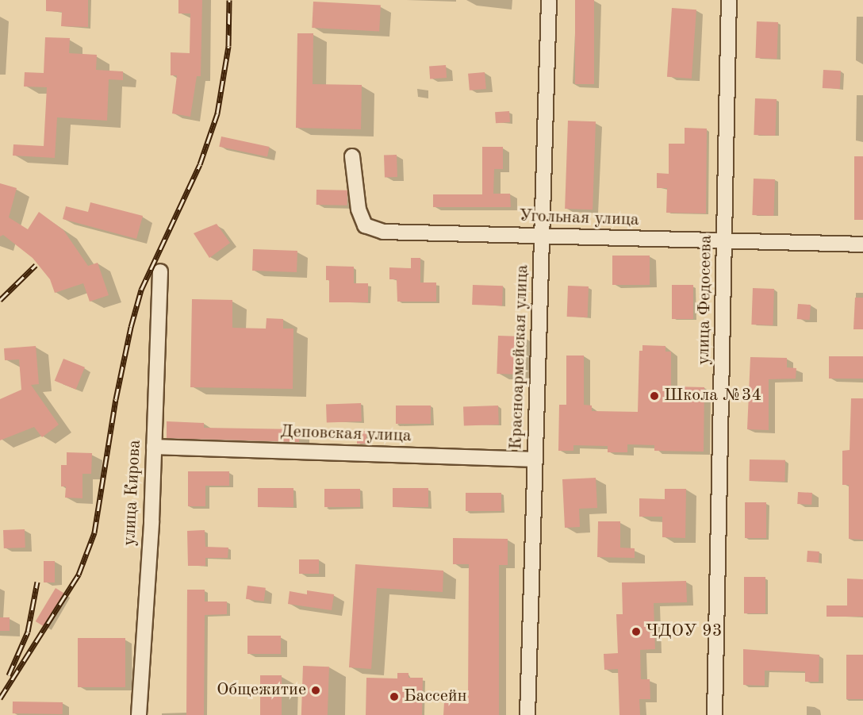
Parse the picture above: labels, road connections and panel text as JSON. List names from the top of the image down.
{
  "streets": {
    "street": [
      "Угольная улица",
      "улица Федосеева",
      "Красноармейская улица",
      "Деповская улица",
      "улица Кирова"
    ]
  },
  "crossings": [
    ["Угольная улица", "улица Федосеева"],
    ["Угольная улица", "Красноармейская улица"],
    ["Красноармейская улица", "Деповская улица"],
    ["Деповская улица", "улица Кирова"]
  ],
  "places": [
    "Школа №34",
    "ЧДОУ 93",
    "Общежитие",
    "Бассейн"
  ]
}
